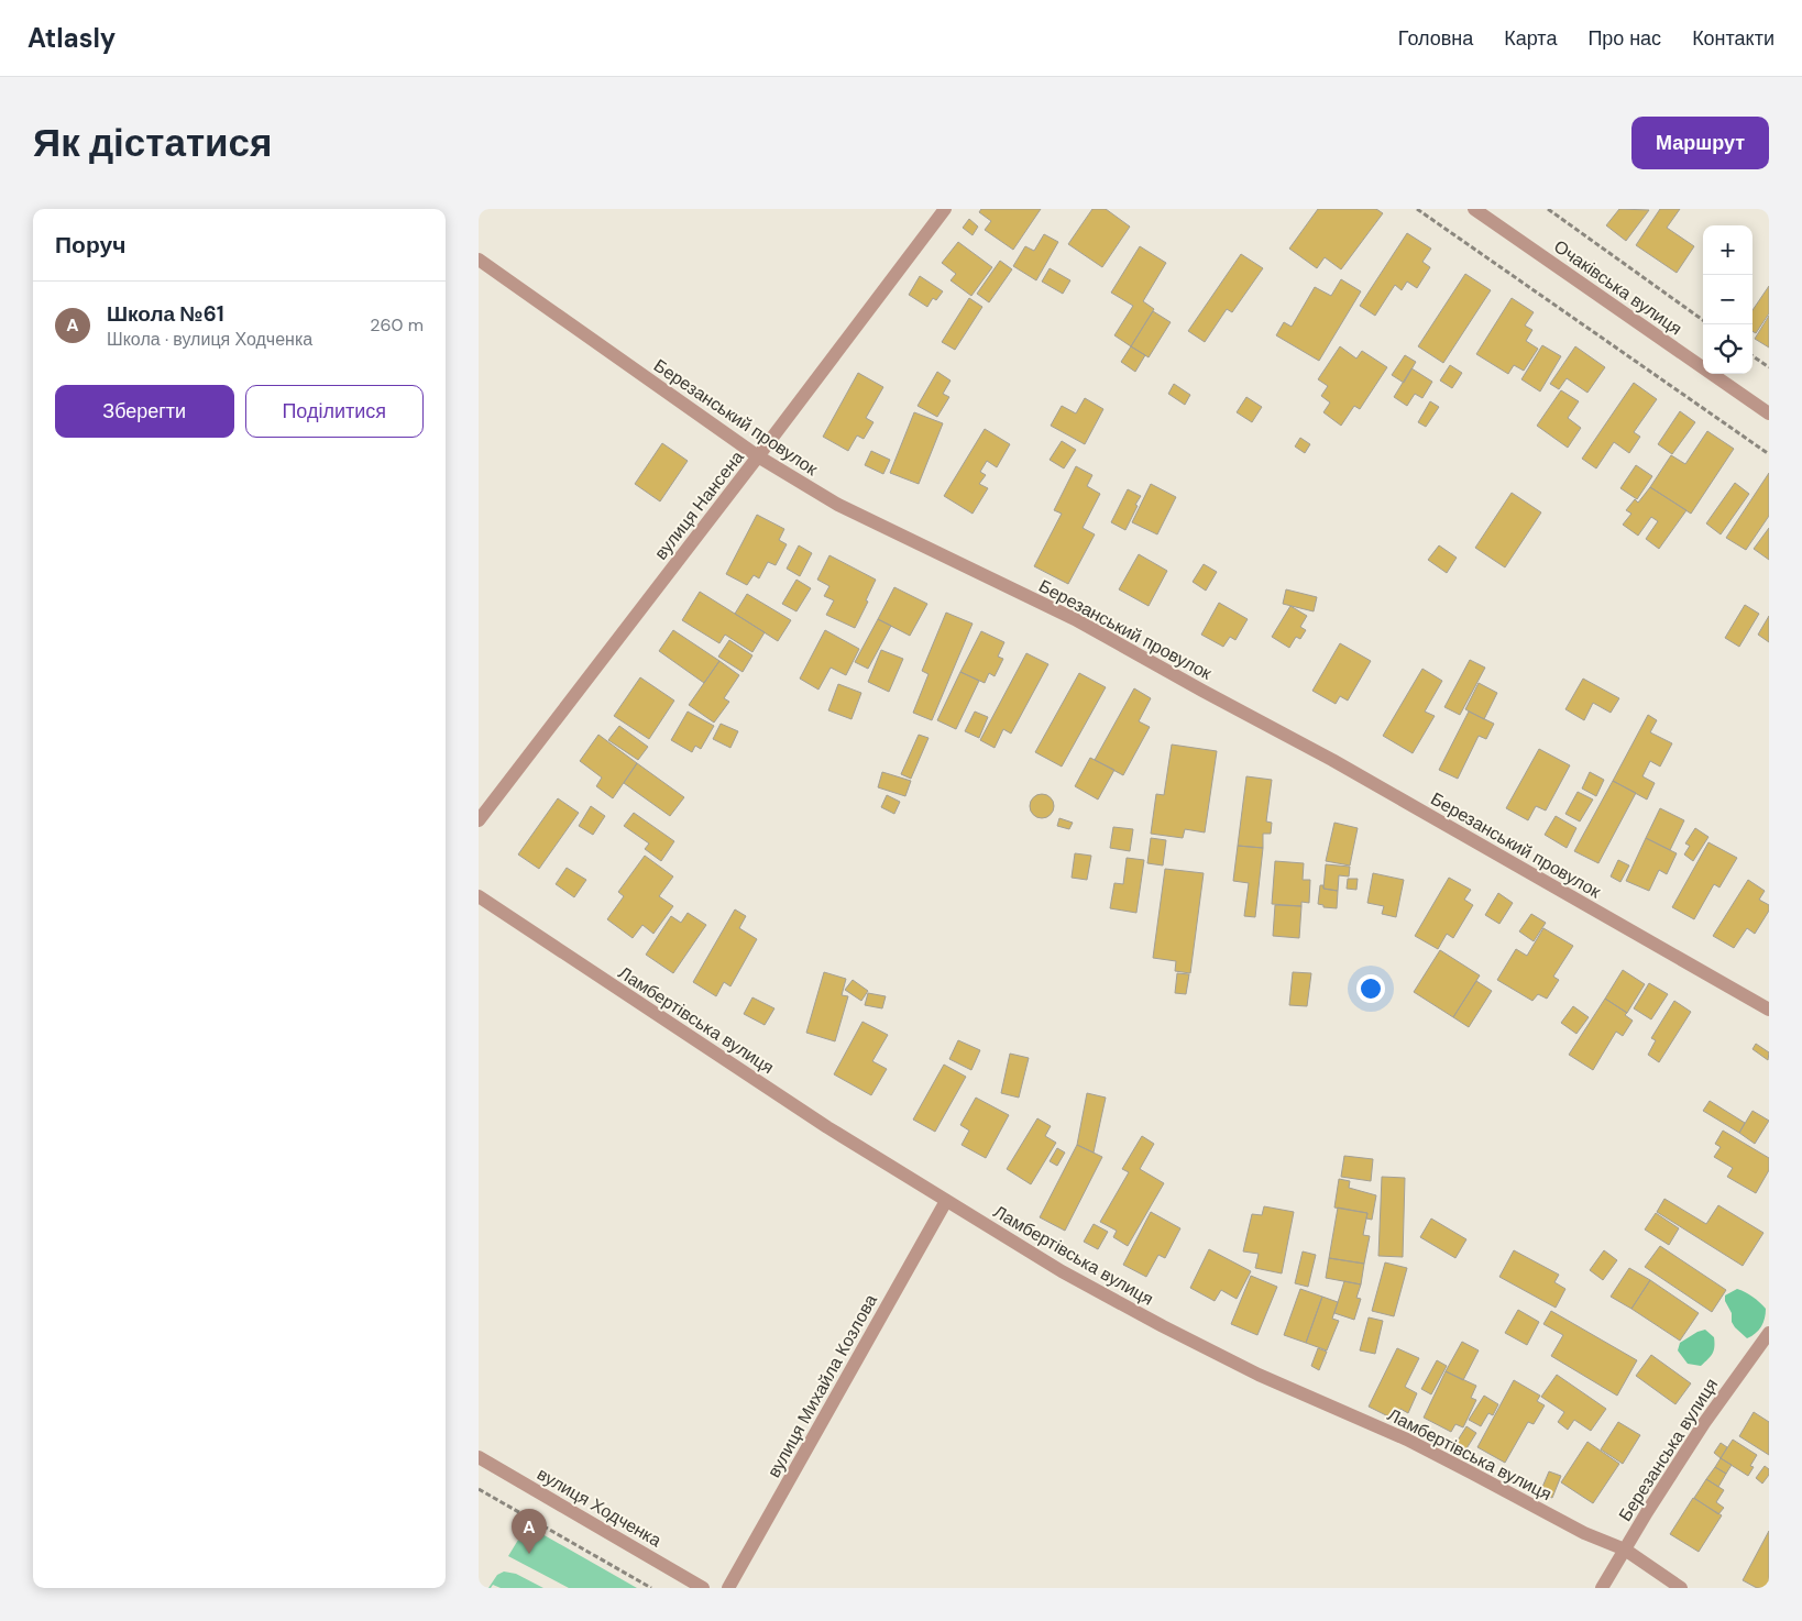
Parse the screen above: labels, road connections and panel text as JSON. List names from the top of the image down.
{
  "streets": {
    "street": [
      "Очаківська вулиця",
      "Березанський провулок",
      "вулиця Нансена",
      "Ламбертівська вулиця",
      "вулиця Михайла Козлова",
      "Березанська вулиця",
      "вулиця Ходченка"
    ]
  },
  "crossings": [
    ["Березанський провулок", "вулиця Нансена"],
    ["Ламбертівська вулиця", "вулиця Михайла Козлова"],
    ["Ламбертівська вулиця", "Березанська вулиця"]
  ],
  "page": {
    "header": "Atlasly",
    "nav": [
      "Головна",
      "Карта",
      "Про нас",
      "Контакти"
    ],
    "buttons": [
      "Маршрут",
      ["Зберегти", "Поділитися"]
    ],
    "title": "Як дістатися",
    "heading": "Поруч",
    "map_buttons": ["+", "−"],
    "list": [
      {
        "mark": "A",
        "name": "Школа №61",
        "note": "Школа · вулиця Ходченка",
        "value": "260 m"
      }
    ],
    "pins": "A"
  }
}
